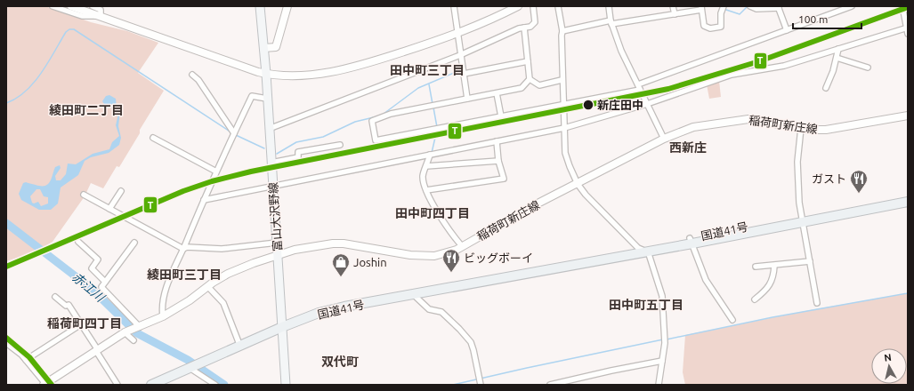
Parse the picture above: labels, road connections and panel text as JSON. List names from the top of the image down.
{
  "streets": {
    "highway": ["国道41号"],
    "main road": ["稲荷町新庄線", "富山大沢野線"]
  },
  "crossings": [
    ["稲荷町新庄線", "富山大沢野線"],
    ["富山大沢野線", "国道41号"]
  ],
  "districts": [
    "田中町三丁目",
    "綾田町二丁目",
    "西新庄",
    "田中町四丁目",
    "綾田町三丁目",
    "田中町五丁目",
    "稲荷町四丁目",
    "双代町"
  ],
  "water": ["赤江川"],
  "places": {
    "other": ["新庄田中"],
    "restaurant": ["ガスト", "ビッグボーイ"],
    "shop": ["Joshin"]
  },
  "lines": ["transit line T"],
  "scale_bar": "100 m",
  "north": "top"
}
